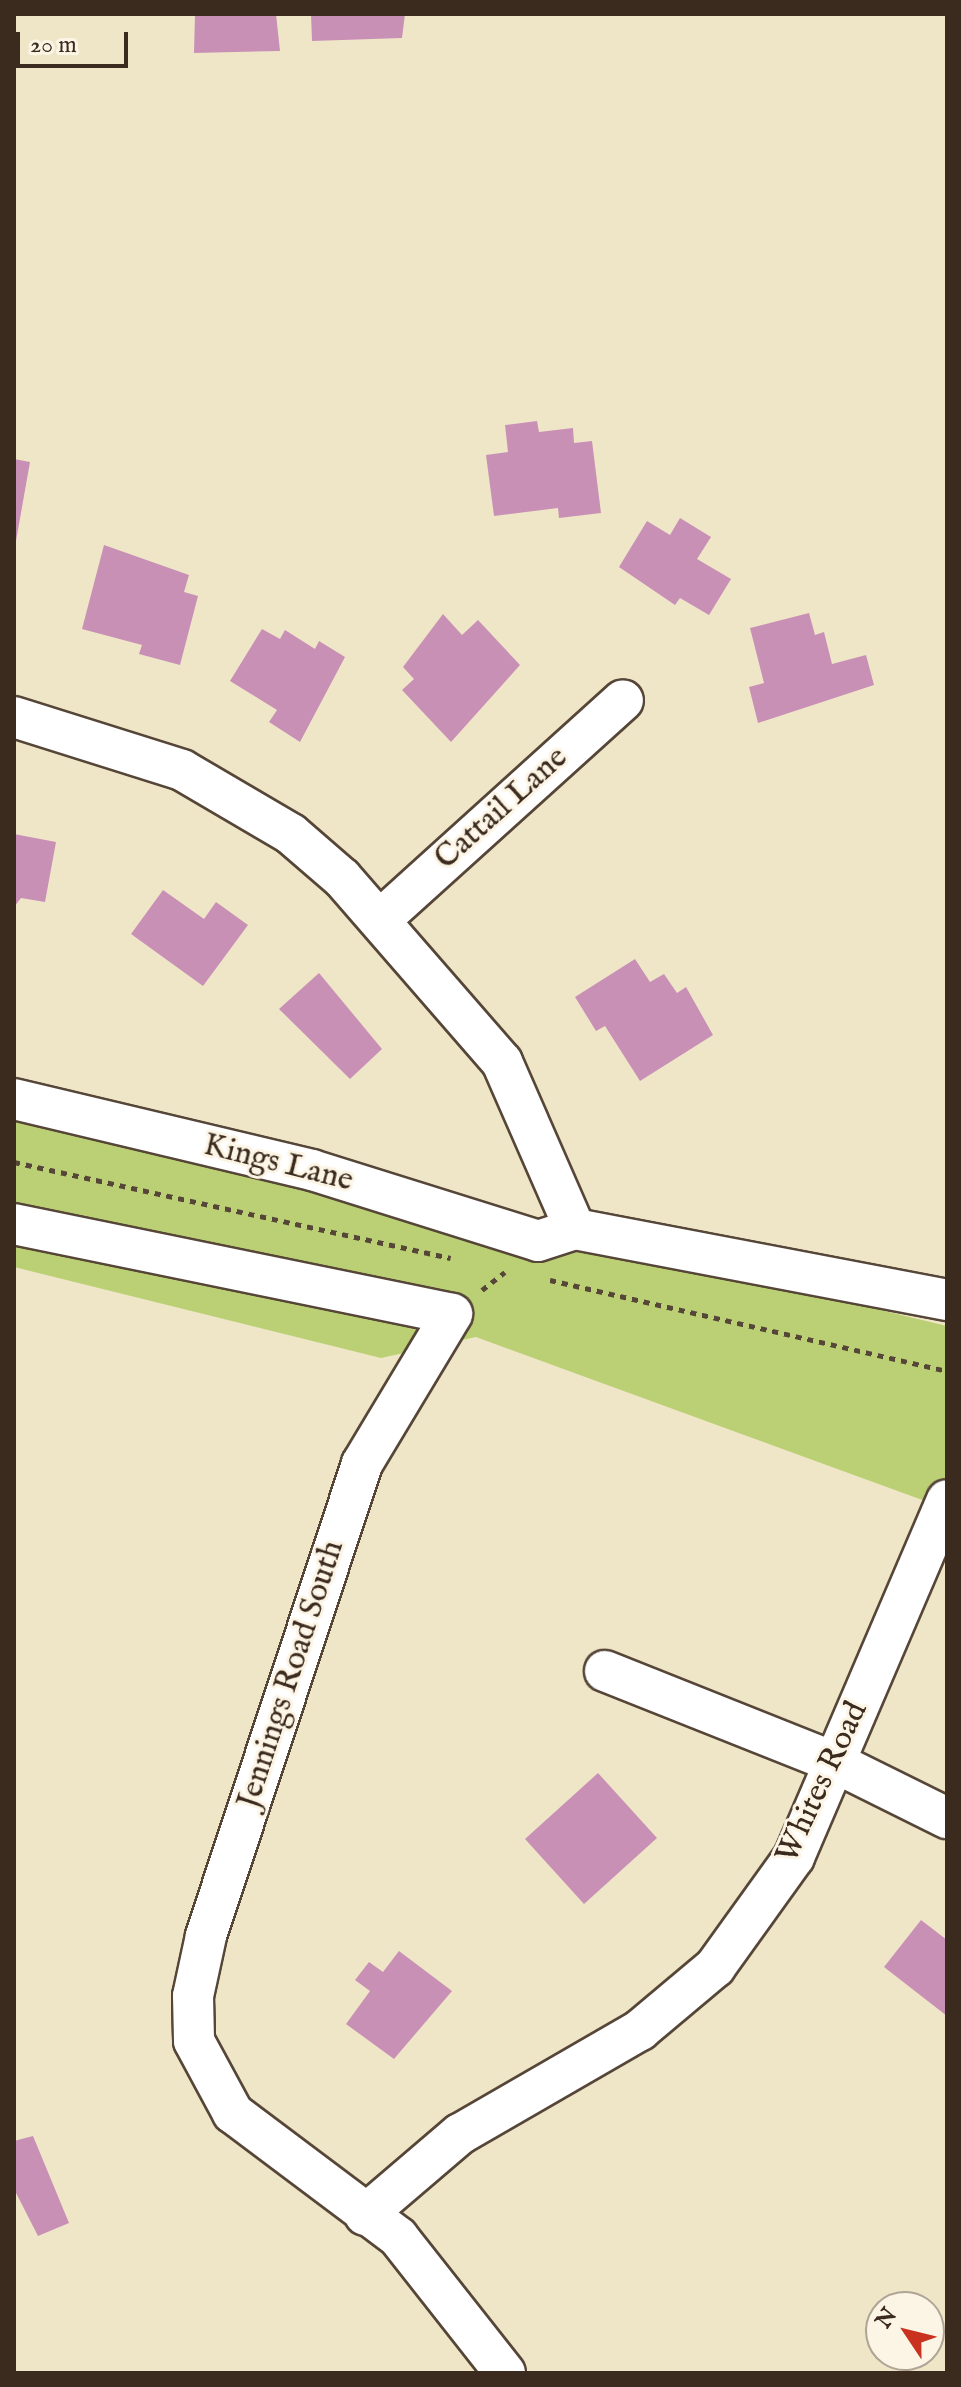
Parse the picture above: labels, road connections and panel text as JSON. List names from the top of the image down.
{
  "streets": {
    "street": [
      "Cattail Lane",
      "Kings Lane",
      "Jennings Road South",
      "Whites Road"
    ]
  },
  "crossings": [
    ["Jennings Road South", "Whites Road"]
  ],
  "scale_bar": "20 m",
  "north": "top left"
}
